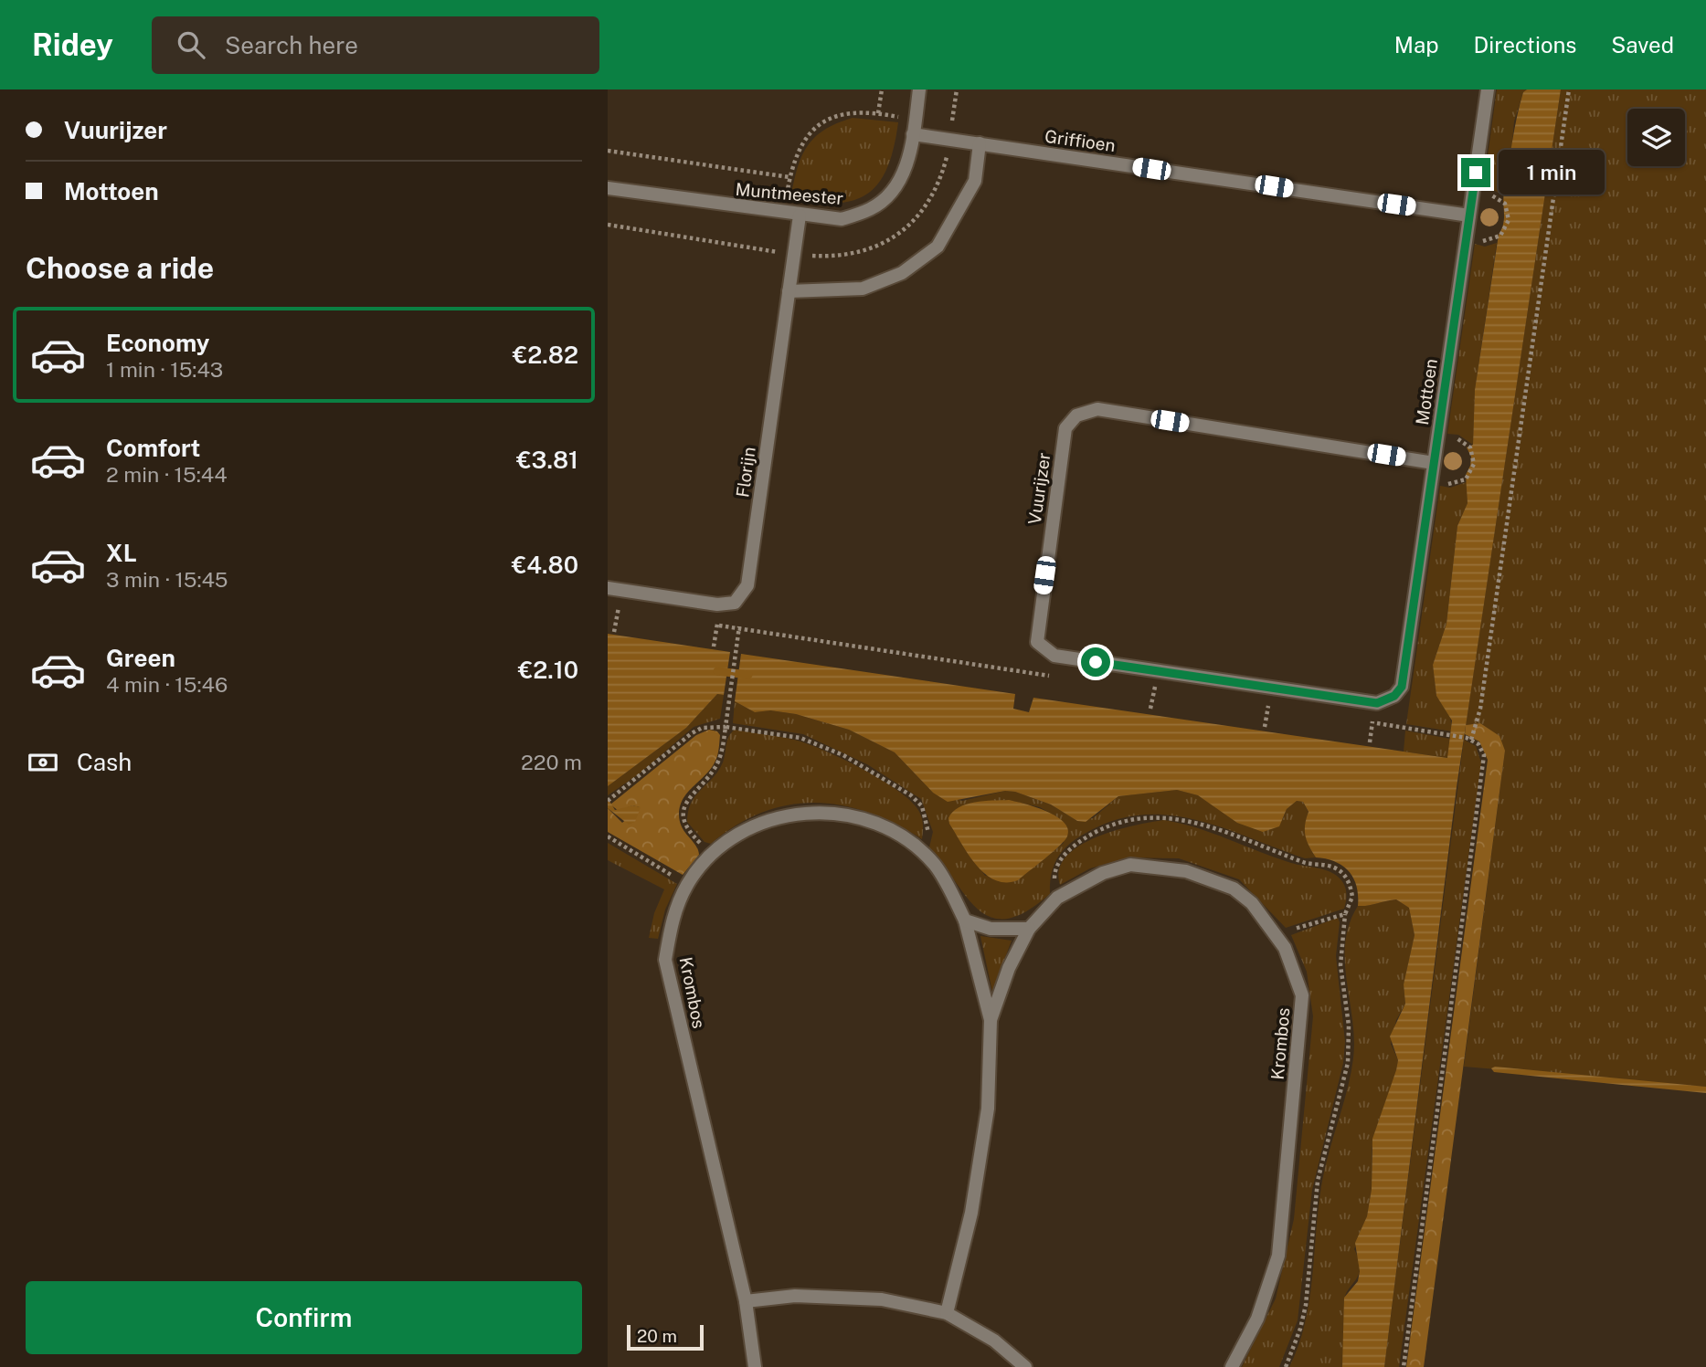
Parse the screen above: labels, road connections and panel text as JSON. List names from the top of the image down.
{
  "streets": {
    "street": [
      "Griffioen",
      "Muntmeester",
      "Mottoen",
      "Florijn",
      "Vuurijzer",
      "Krombos"
    ]
  },
  "crossings": [
    ["Griffioen", "Muntmeester"],
    ["Griffioen", "Mottoen"],
    ["Muntmeester", "Florijn"],
    ["Mottoen", "Vuurijzer"]
  ],
  "scale_bar": "20 m",
  "page": {
    "header": "Ridey",
    "search": "Search here",
    "nav": ["Map", "Directions", "Saved"],
    "banner": ["Vuurijzer", "Mottoen"],
    "bubble": "1 min",
    "heading": "Choose a ride",
    "list": [
      {
        "name": "Economy",
        "note": "1 min · 15:43",
        "value": "€2.82"
      },
      {
        "name": "Comfort",
        "note": "2 min · 15:44",
        "value": "€3.81"
      },
      {
        "name": "XL",
        "note": "3 min · 15:45",
        "value": "€4.80"
      },
      {
        "name": "Green",
        "note": "4 min · 15:46",
        "value": "€2.10"
      }
    ],
    "pay": ["Cash", "220 m"],
    "buttons": "Confirm",
    "scale": "20 m"
  }
}
